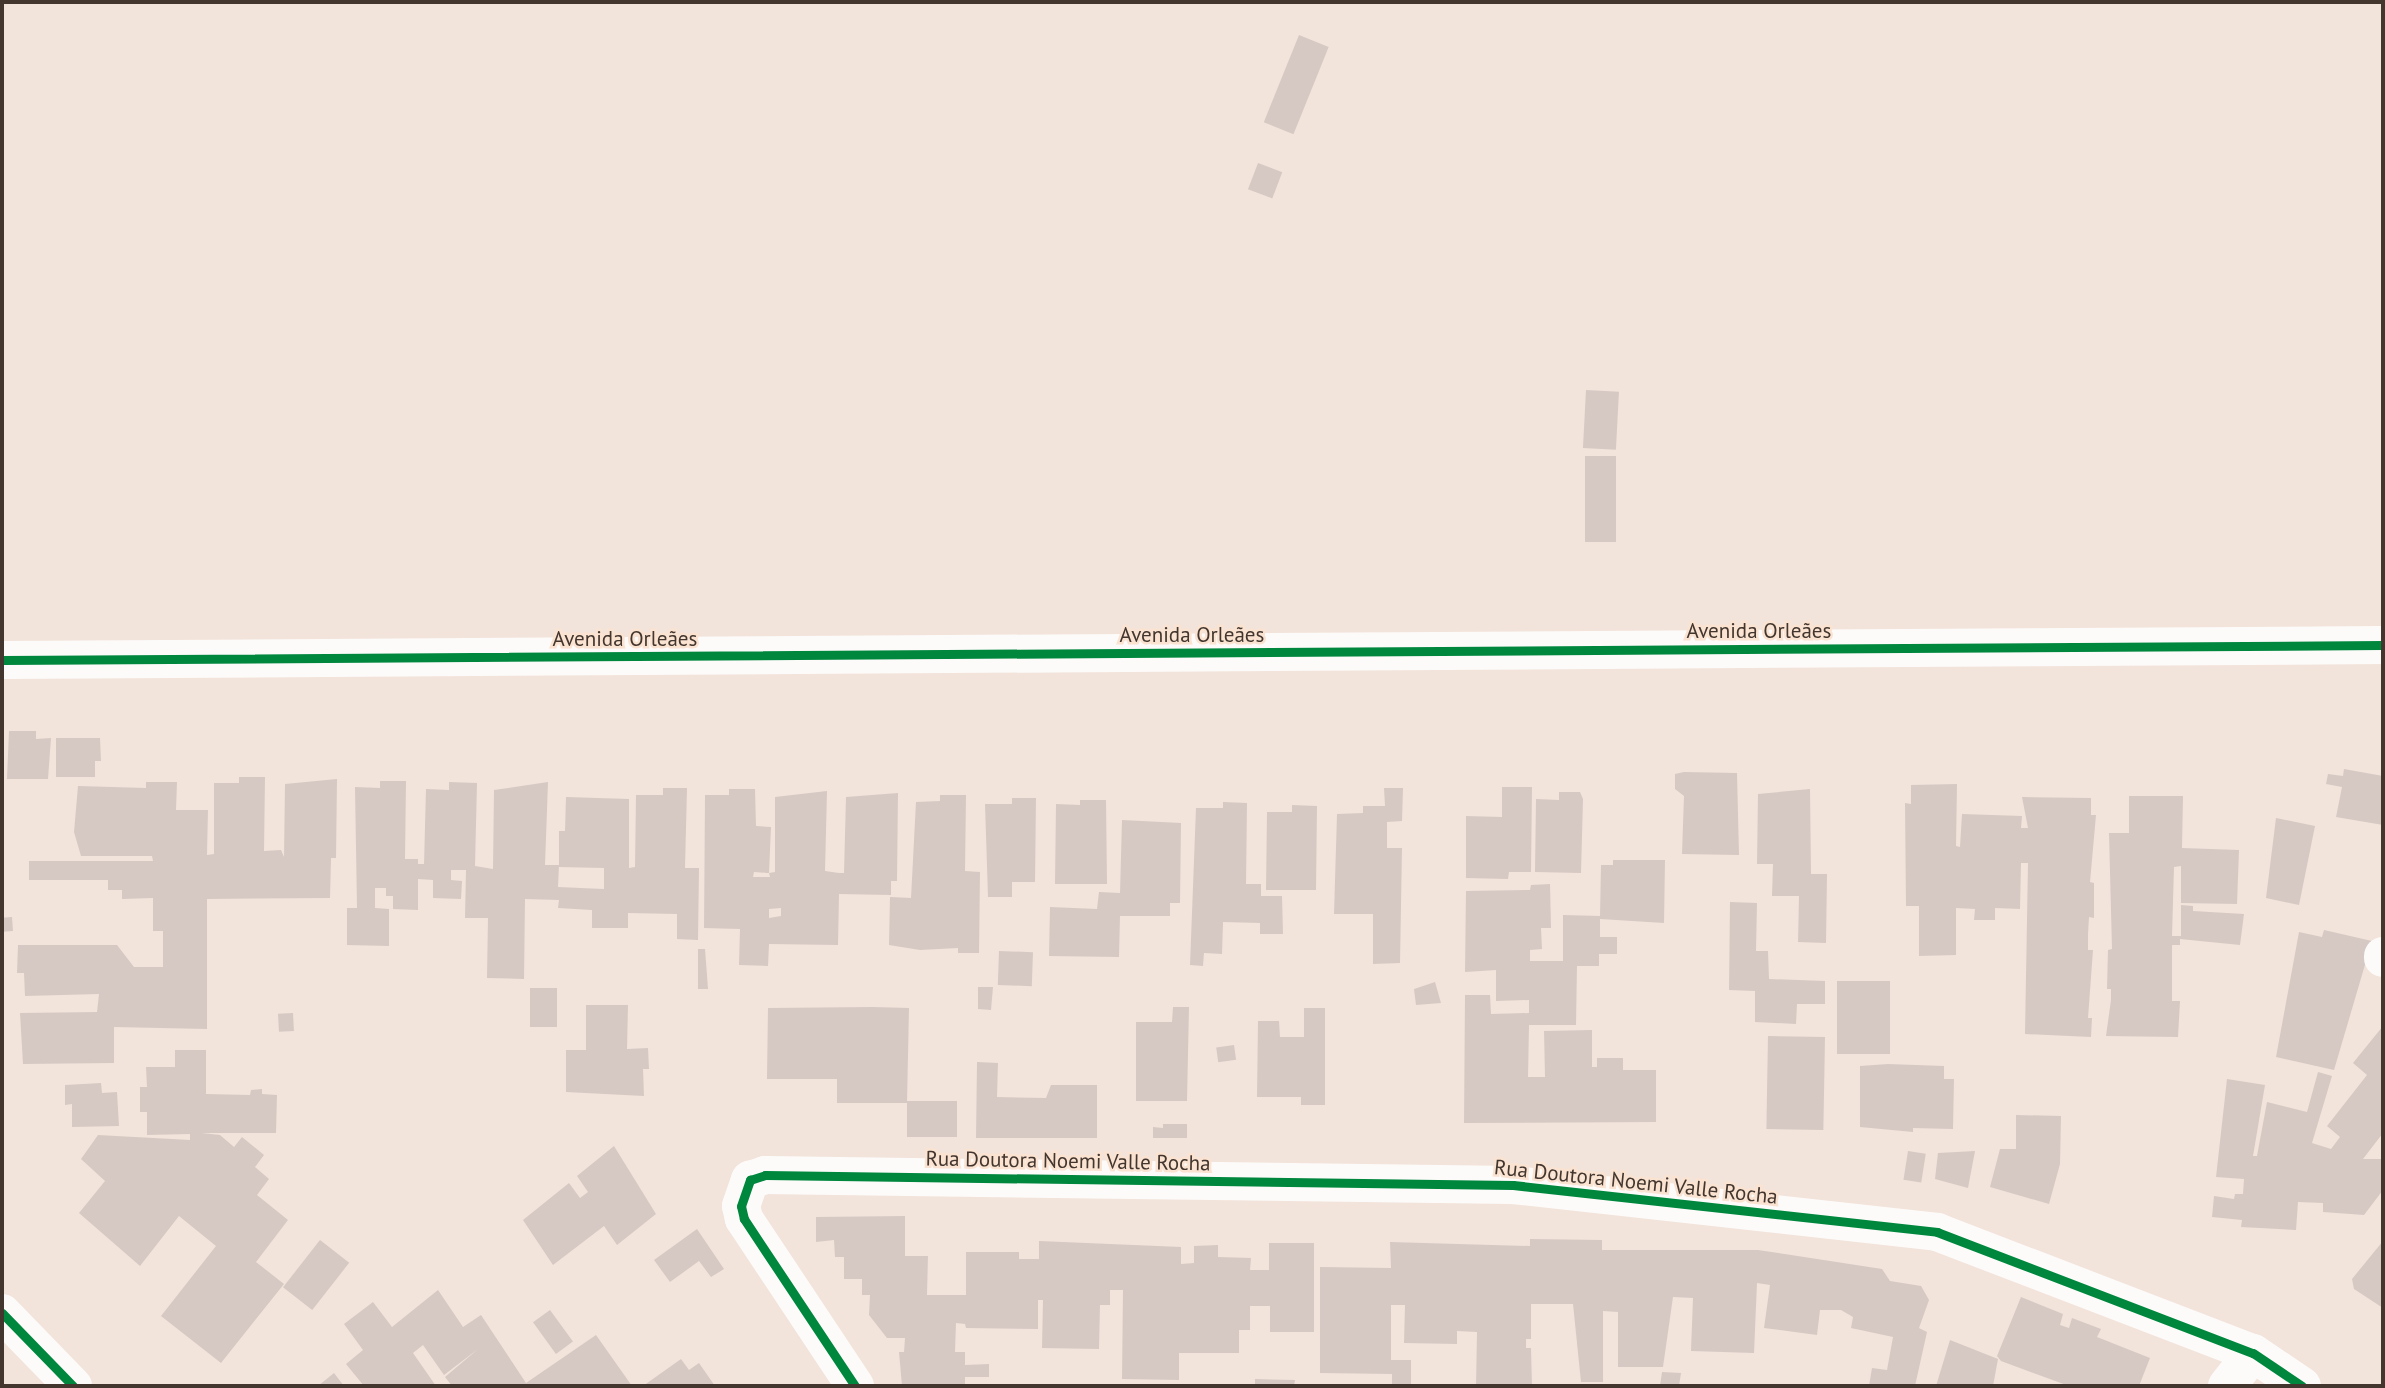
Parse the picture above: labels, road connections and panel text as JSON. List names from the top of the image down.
{
  "streets": {
    "street": ["Avenida Orleães", "Rua Doutora Noemi Valle Rocha"]
  }
}
